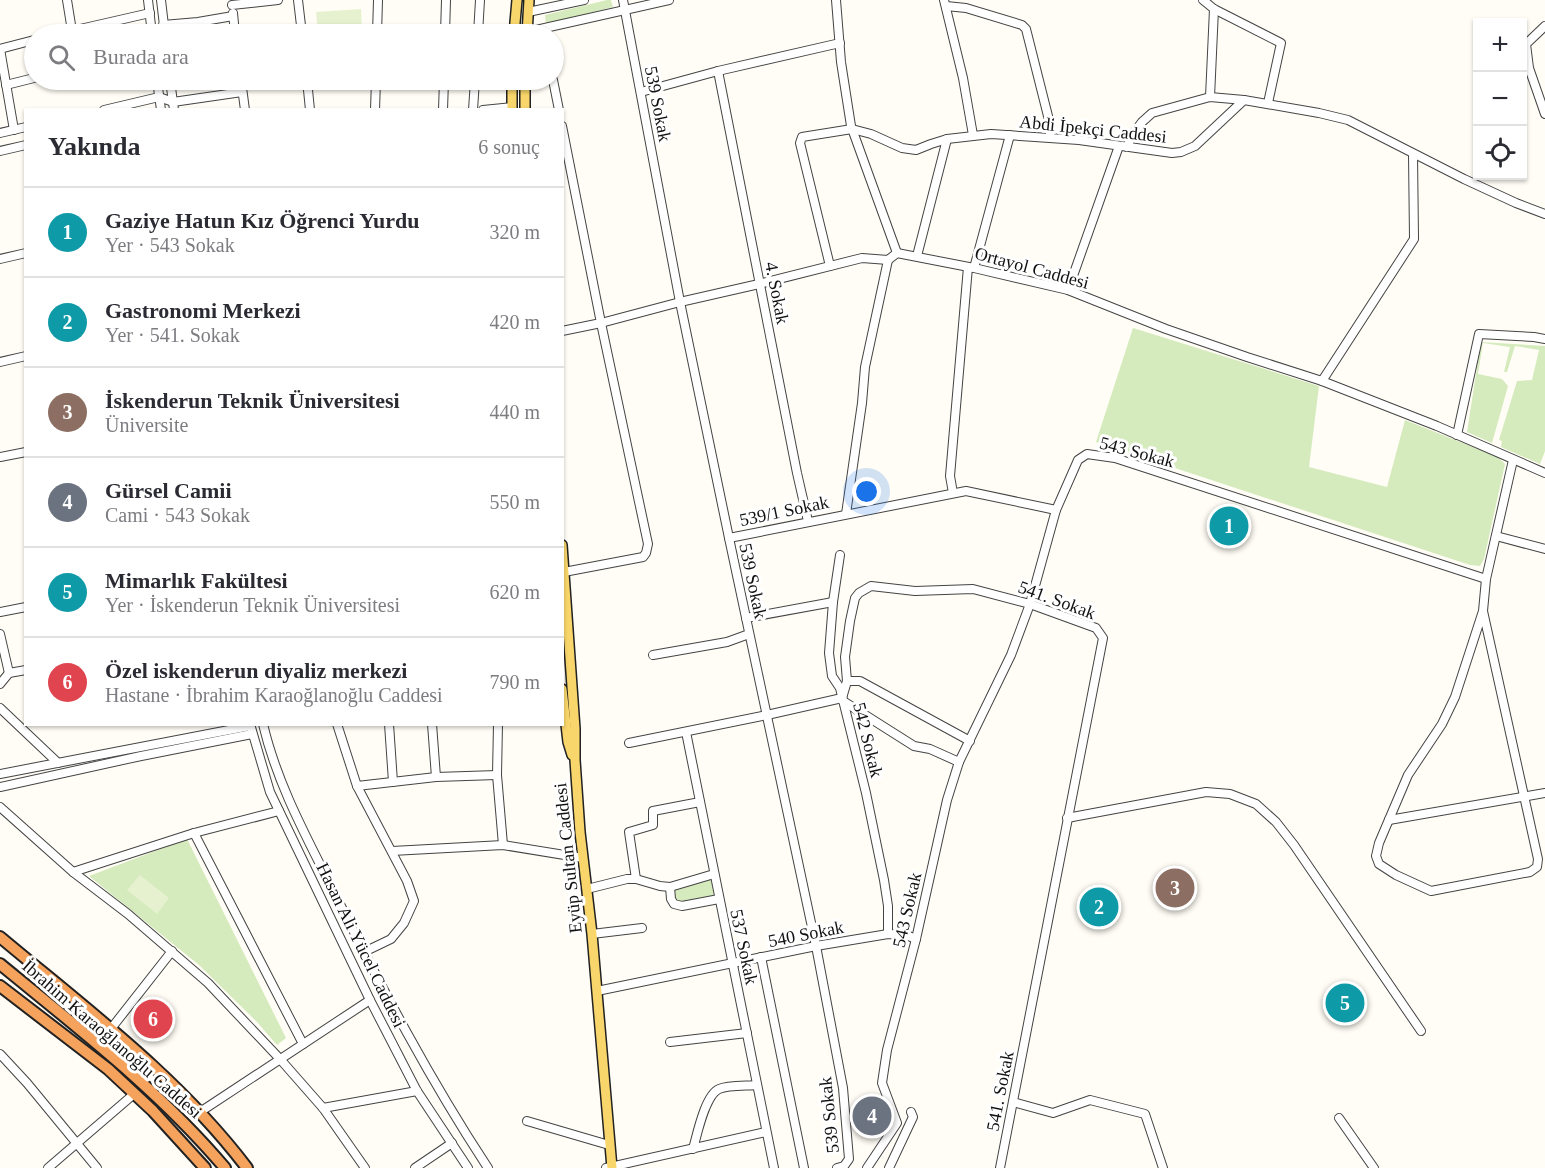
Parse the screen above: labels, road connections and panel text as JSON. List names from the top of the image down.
{
  "streets": {
    "highway": ["İbrahim Karaoğlanoğlu Caddesi"],
    "main road": ["Eyüp Sultan Caddesi"],
    "street": [
      "539 Sokak",
      "Abdi İpekçi Caddesi",
      "Ortayol Caddesi",
      "4. Sokak",
      "543 Sokak",
      "539/1 Sokak",
      "541. Sokak",
      "542 Sokak",
      "540 Sokak",
      "Hasan Ali Yücel Caddesi",
      "537 Sokak"
    ]
  },
  "crossings": [
    ["539 Sokak", "539/1 Sokak"],
    ["539 Sokak", "540 Sokak"],
    ["4. Sokak", "539/1 Sokak"],
    ["543 Sokak", "539/1 Sokak"],
    ["543 Sokak", "541. Sokak"],
    ["543 Sokak", "540 Sokak"],
    ["541. Sokak", "542 Sokak"],
    ["542 Sokak", "540 Sokak"],
    ["Eyüp Sultan Caddesi", "540 Sokak"],
    ["540 Sokak", "537 Sokak"]
  ],
  "page": {
    "map_buttons": ["+", "−"],
    "search": "Burada ara",
    "heading": ["Yakında", "6 sonuç"],
    "list": [
      {
        "mark": "1",
        "name": "Gaziye Hatun Kız Öğrenci Yurdu",
        "note": "Yer · 543 Sokak",
        "value": "320 m"
      },
      {
        "mark": "2",
        "name": "Gastronomi Merkezi",
        "note": "Yer · 541. Sokak",
        "value": "420 m"
      },
      {
        "mark": "3",
        "name": "İskenderun Teknik Üniversitesi",
        "note": "Üniversite",
        "value": "440 m"
      },
      {
        "mark": "4",
        "name": "Gürsel Camii",
        "note": "Cami · 543 Sokak",
        "value": "550 m"
      },
      {
        "mark": "5",
        "name": "Mimarlık Fakültesi",
        "note": "Yer · İskenderun Teknik Üniversitesi",
        "value": "620 m"
      },
      {
        "mark": "6",
        "name": "Özel iskenderun diyaliz merkezi",
        "note": "Hastane · İbrahim Karaoğlanoğlu Caddesi",
        "value": "790 m"
      }
    ],
    "pins": [
      "1",
      "3",
      "2",
      "5",
      "6",
      "4"
    ]
  }
}
